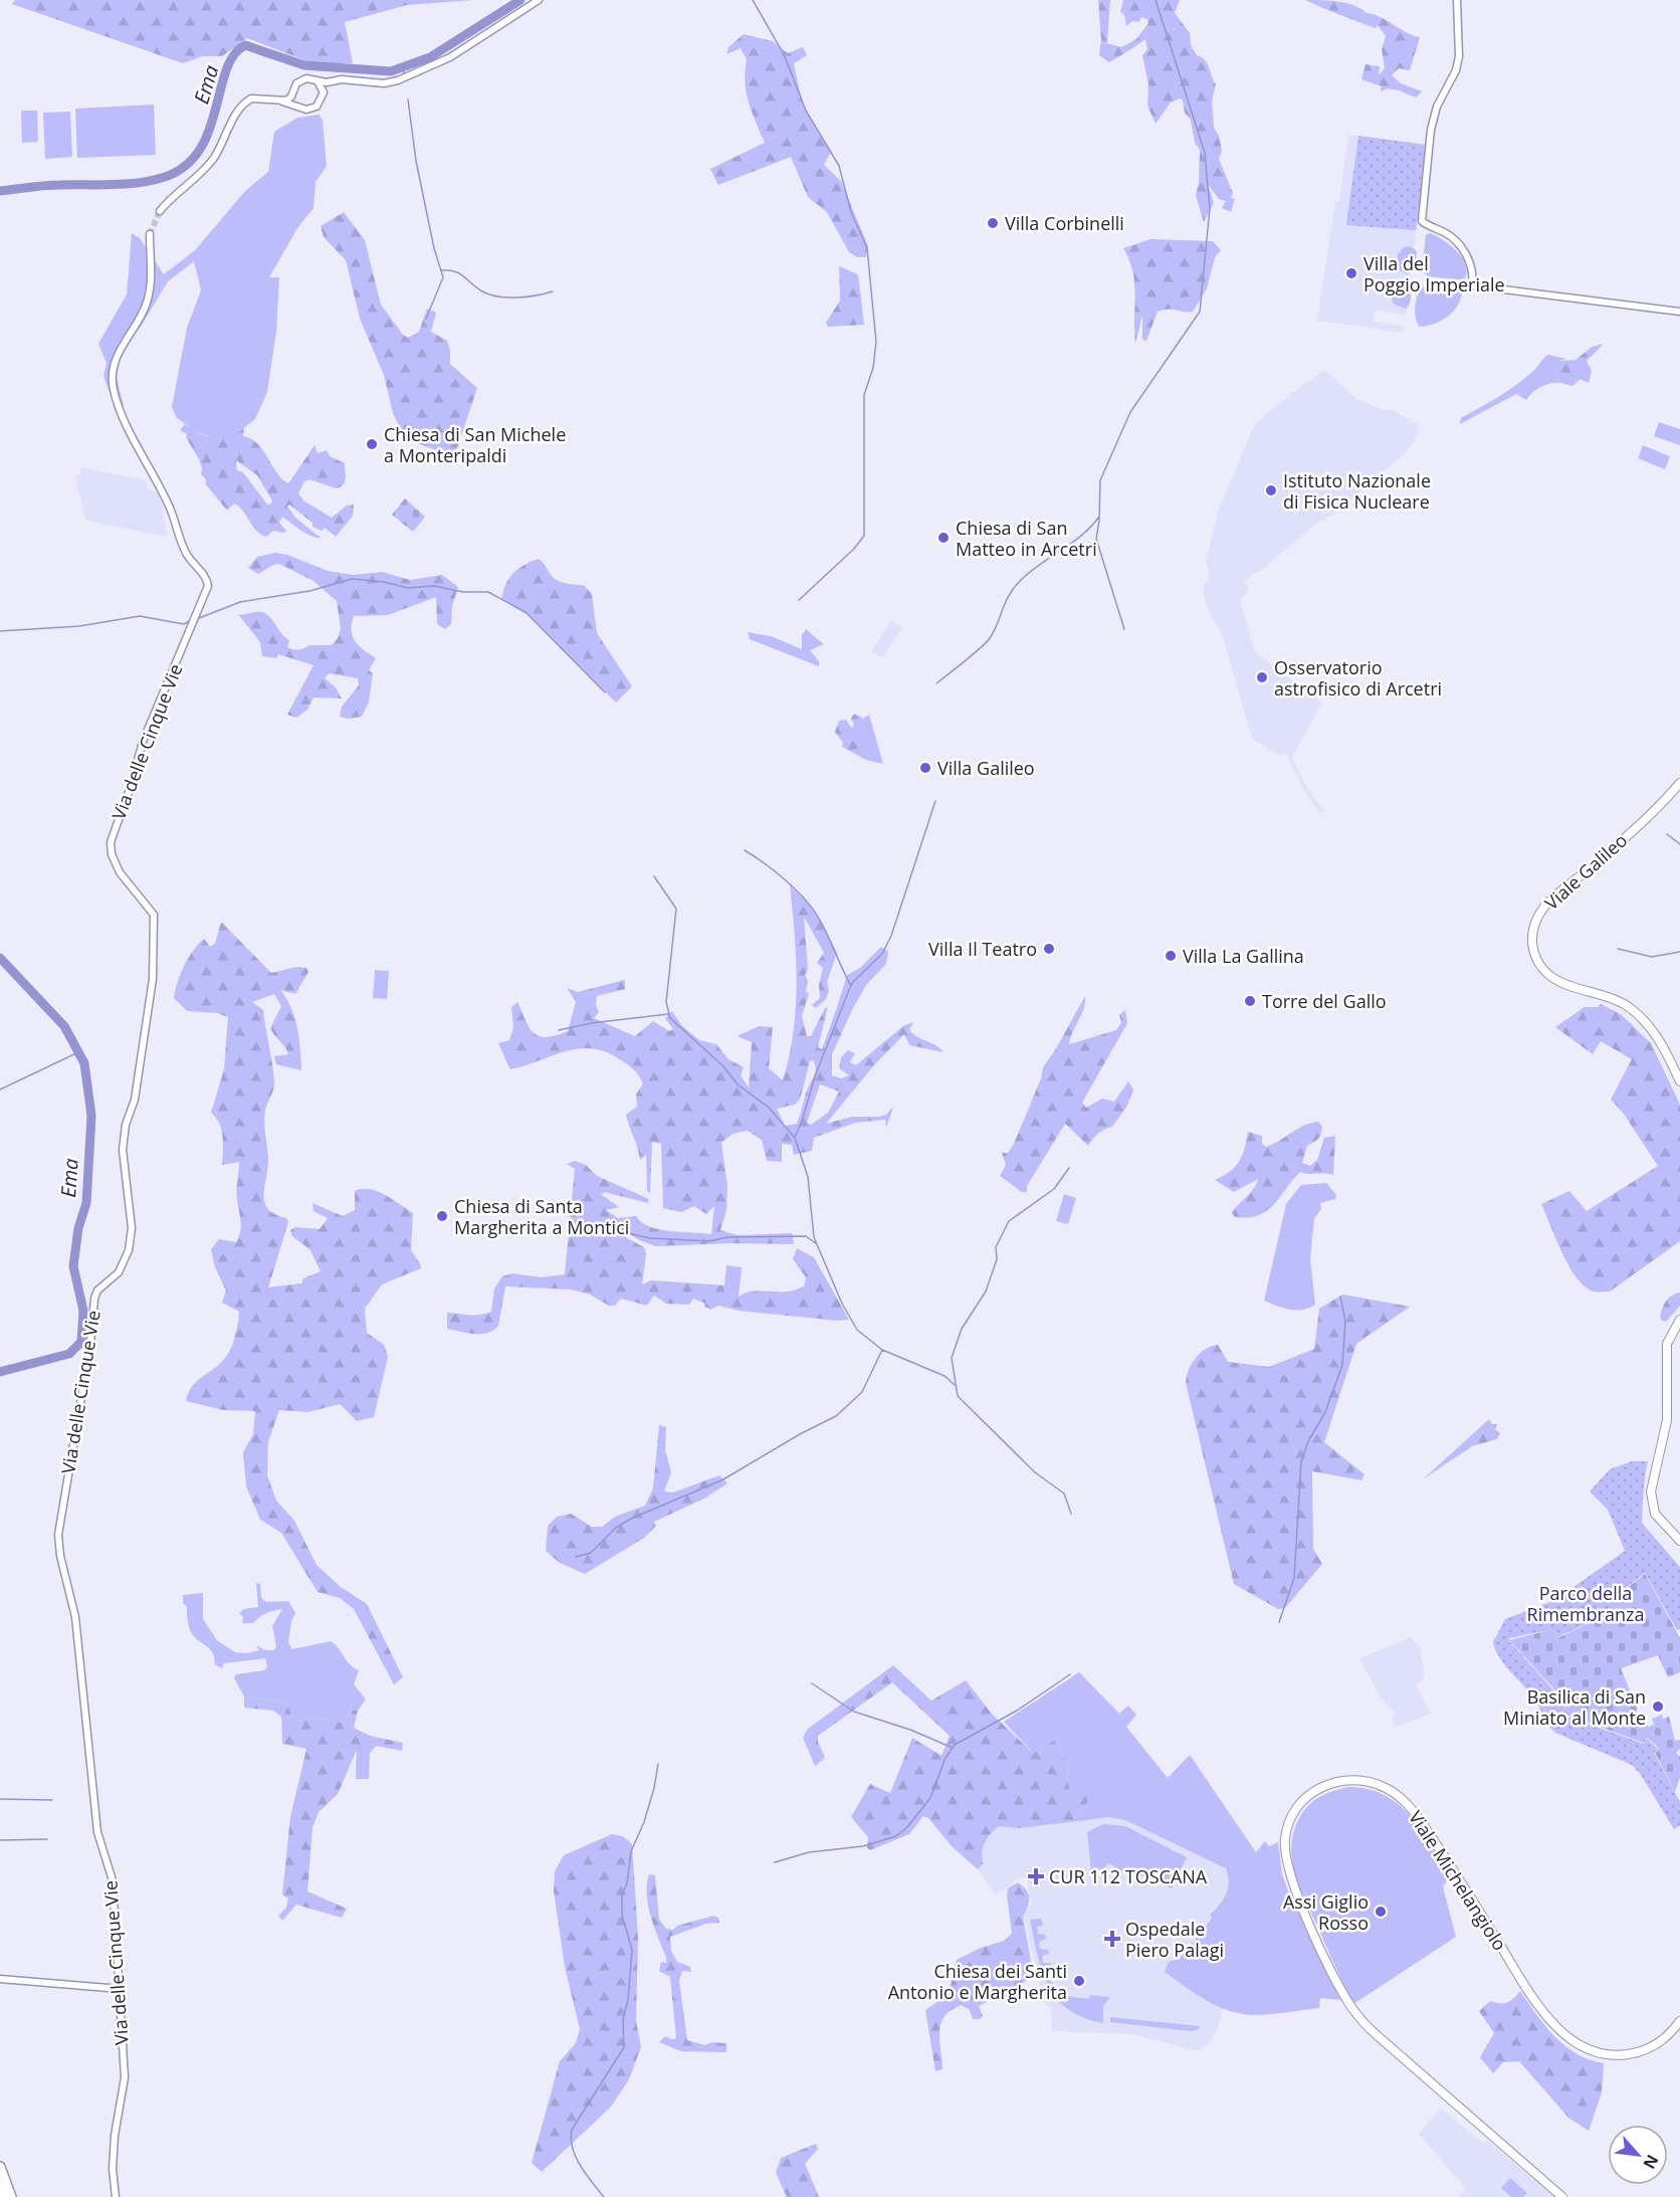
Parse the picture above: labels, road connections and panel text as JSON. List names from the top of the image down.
{
  "streets": {
    "main road": ["Viale Galileo", "Viale Michelangiolo"],
    "street": ["Via delle Cinque Vie"]
  },
  "water": ["Ema"],
  "parks": ["Parco della Rimembranza"],
  "places": {
    "other": [
      "Villa Corbinelli",
      "Villa del Poggio Imperiale",
      "Chiesa di San Michele a Monteripaldi",
      "Istituto Nazionale di Fisica Nucleare",
      "Chiesa di San Matteo in Arcetri",
      "Osservatorio astrofisico di Arcetri",
      "Villa Galileo",
      "Villa Il Teatro",
      "Villa La Gallina",
      "Torre del Gallo",
      "Chiesa di Santa Margherita a Montici",
      "Basilica di San Miniato al Monte",
      "Assi Giglio Rosso",
      "Chiesa dei Santi Antonio e Margherita"
    ],
    "health": ["CUR 112 TOSCANA", "Ospedale Piero Palagi"]
  },
  "north": "bottom right"
}
